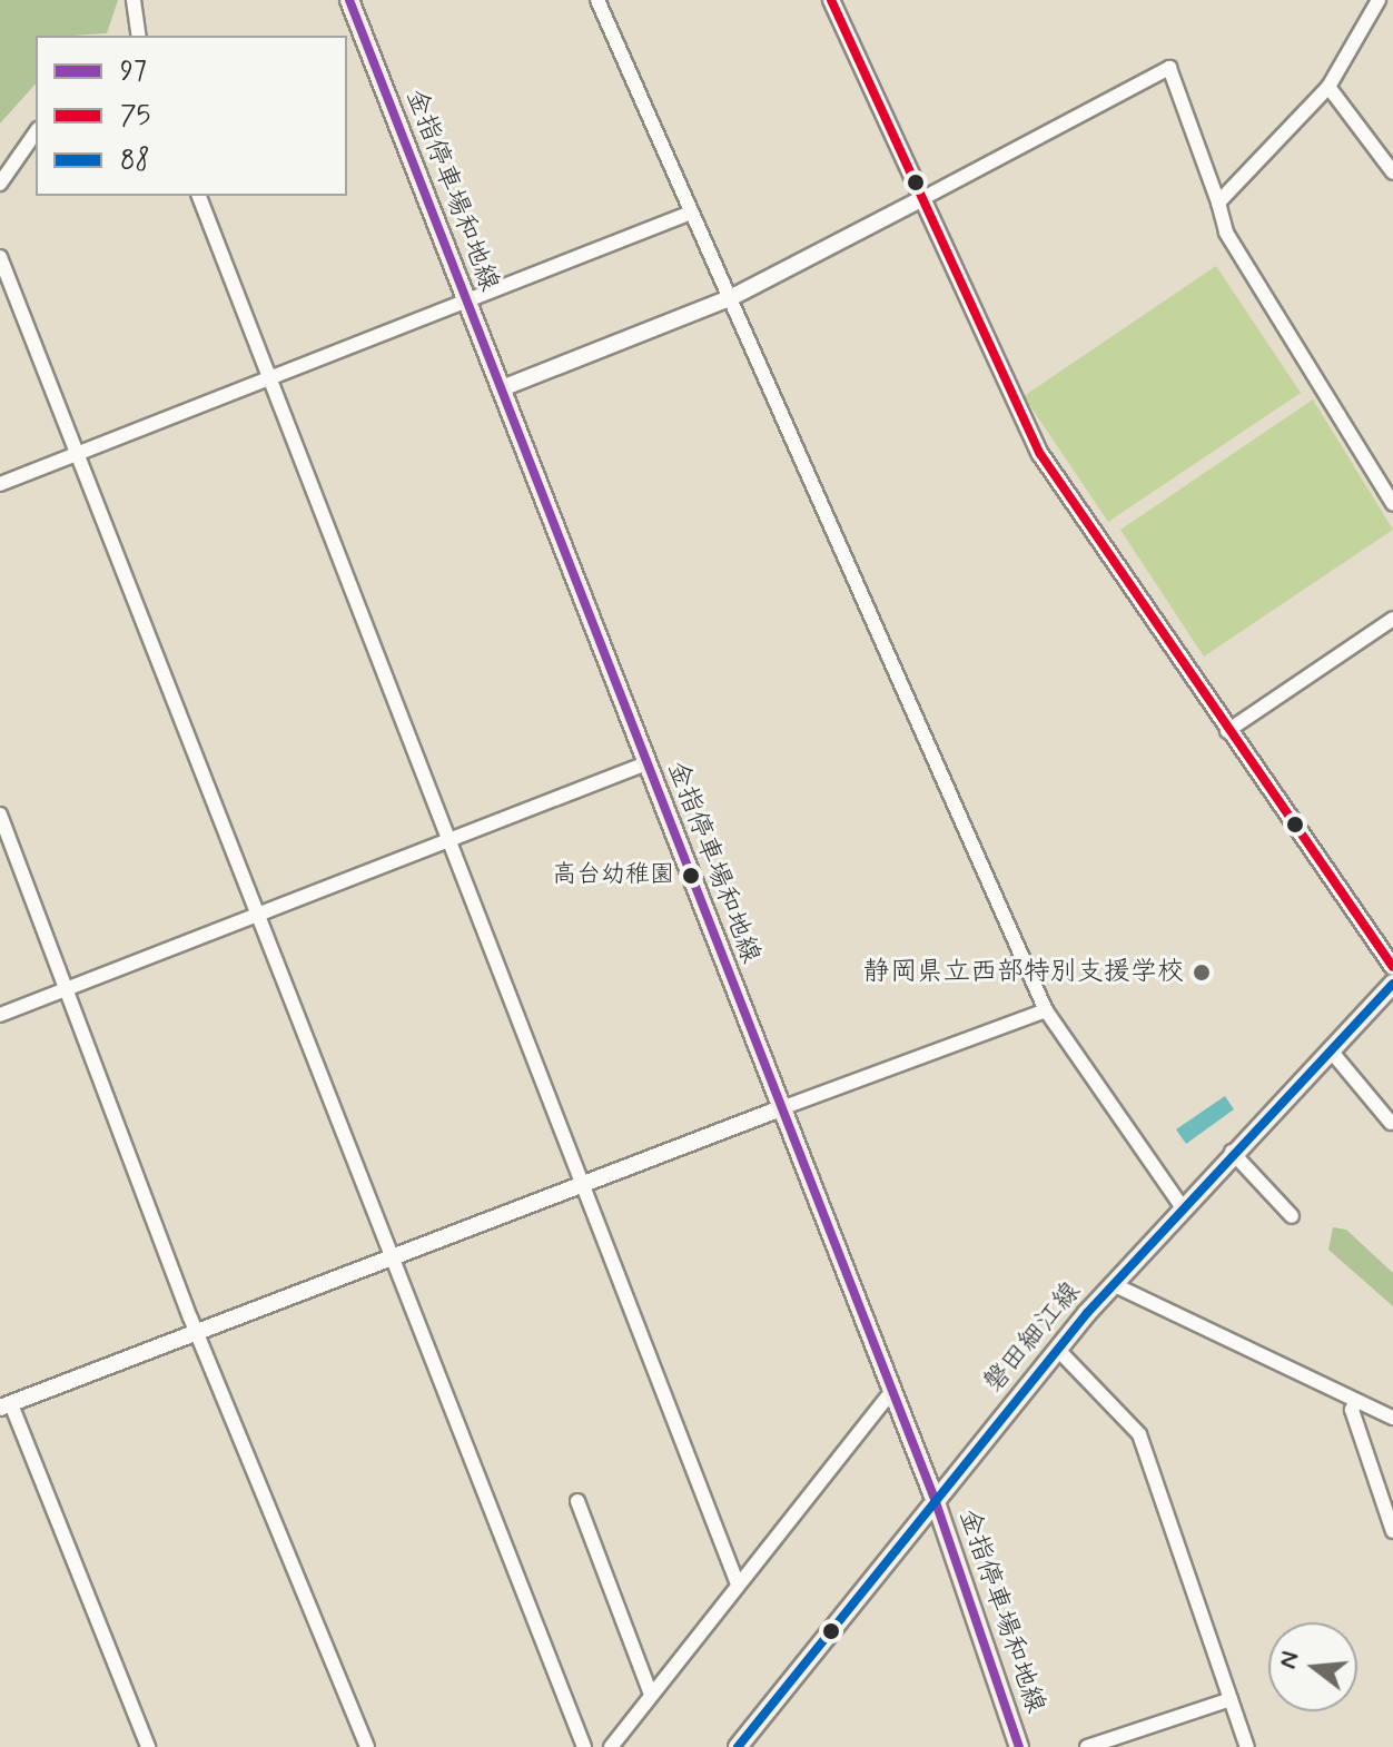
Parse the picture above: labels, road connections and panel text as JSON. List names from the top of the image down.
{
  "streets": {
    "main road": ["金指停車場和地線", "磐田細江線"]
  },
  "crossings": [
    ["金指停車場和地線", "磐田細江線"]
  ],
  "places": ["高台幼稚園", "静岡県立西部特別支援学校"],
  "lines": ["transit line 97", "transit line 75", "transit line 88"],
  "legend": ["97", "75", "88"],
  "north": "left"
}
